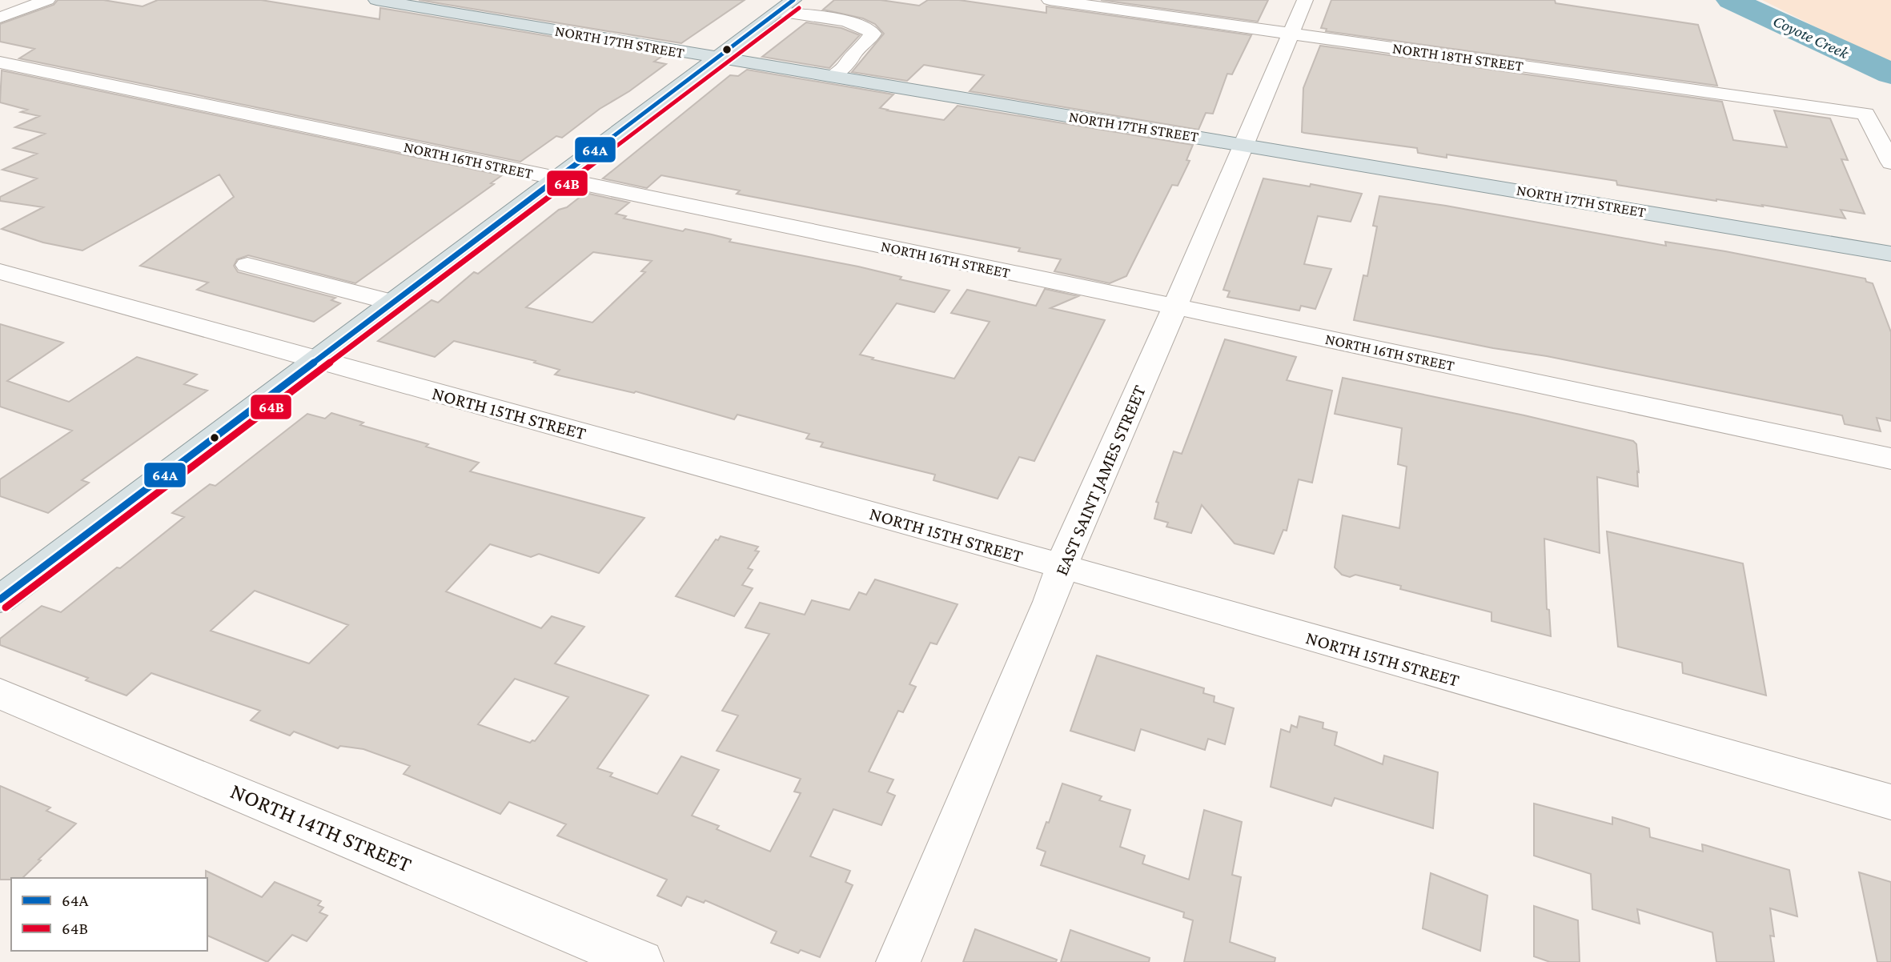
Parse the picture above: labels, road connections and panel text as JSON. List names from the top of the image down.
{
  "streets": {
    "main road": ["NORTH 17TH STREET"],
    "street": [
      "NORTH 18TH STREET",
      "NORTH 16TH STREET",
      "NORTH 15TH STREET",
      "EAST SAINT JAMES STREET",
      "NORTH 14TH STREET"
    ]
  },
  "crossings": [
    ["NORTH 17TH STREET", "EAST SAINT JAMES STREET"],
    ["NORTH 18TH STREET", "EAST SAINT JAMES STREET"],
    ["NORTH 16TH STREET", "EAST SAINT JAMES STREET"],
    ["NORTH 15TH STREET", "EAST SAINT JAMES STREET"]
  ],
  "water": ["Coyote Creek"],
  "lines": ["transit line 64A", "transit line 64B"],
  "legend": ["64A", "64B"]
}
